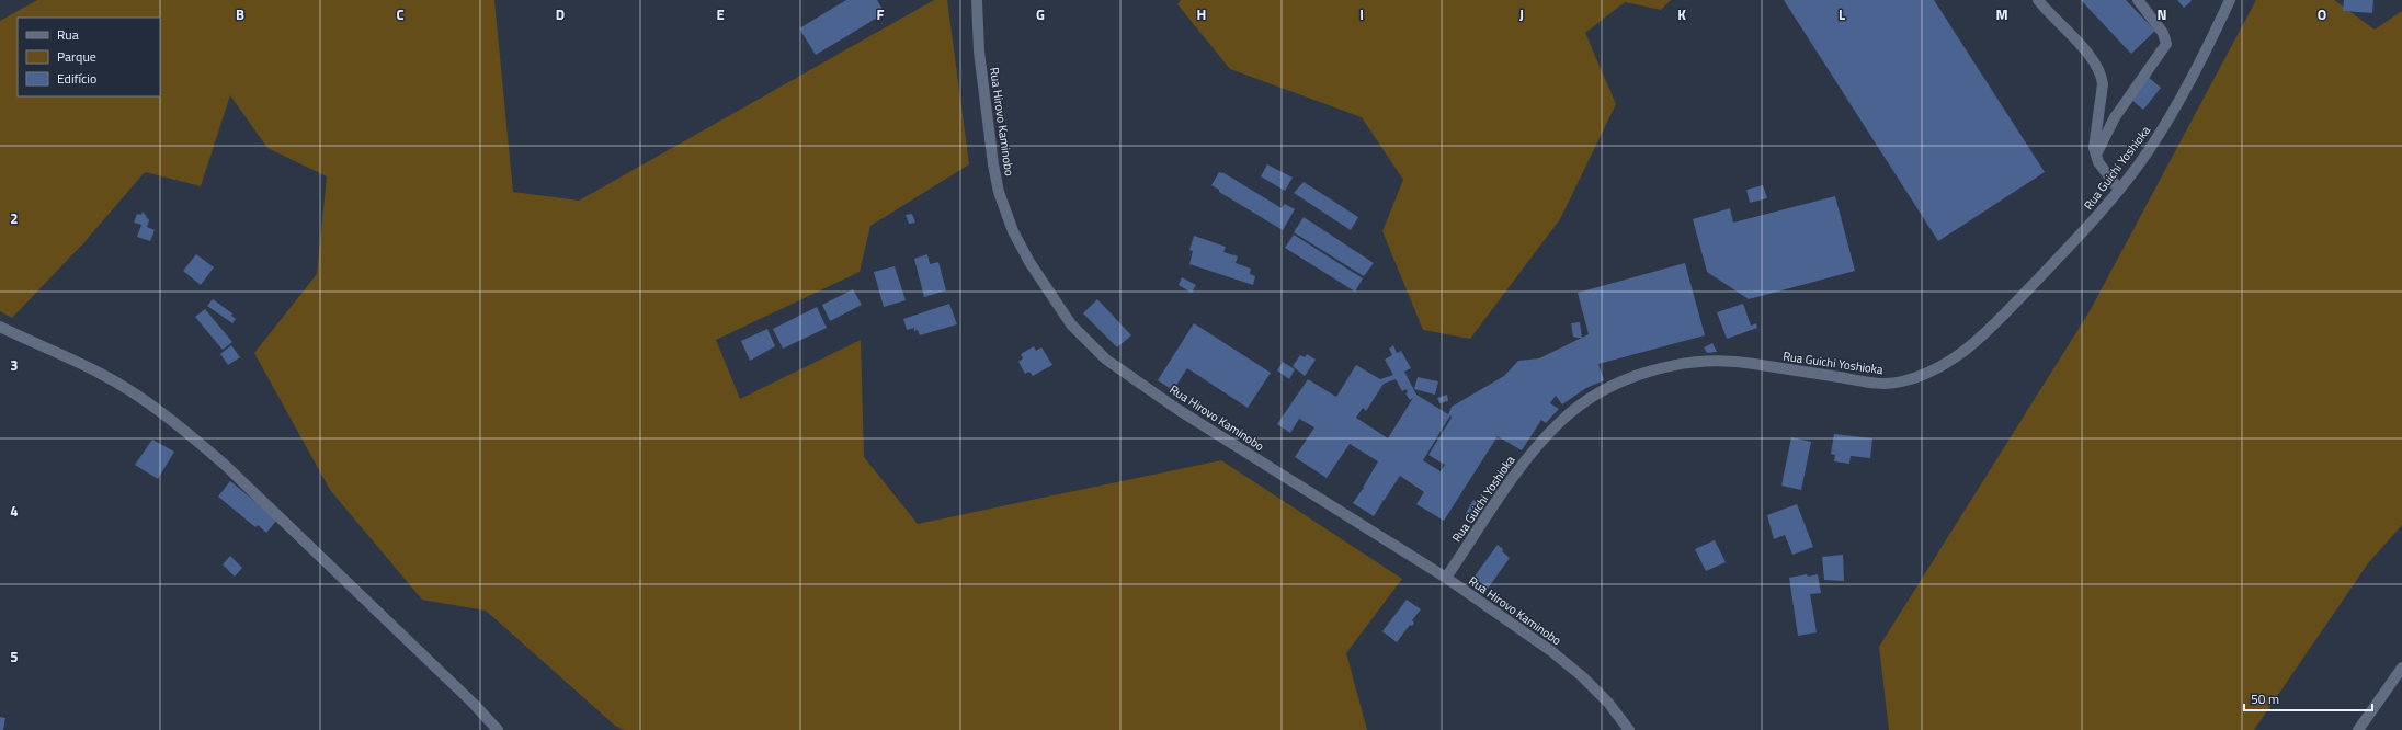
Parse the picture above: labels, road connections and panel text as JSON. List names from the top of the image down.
{
  "streets": {
    "street": ["Rua Hirovo Kaminobo", "Rua Guichi Yoshioka"]
  },
  "crossings": [
    ["Rua Hirovo Kaminobo", "Rua Guichi Yoshioka"]
  ],
  "legend": ["Rua", "Parque", "Edifício"],
  "scale_bar": "50 m",
  "grid": {
    "columns": [
      "B",
      "C",
      "D",
      "E",
      "F",
      "G",
      "H",
      "I",
      "J",
      "K",
      "L",
      "M",
      "N",
      "O"
    ],
    "rows": [
      "2",
      "3",
      "4",
      "5"
    ]
  }
}
